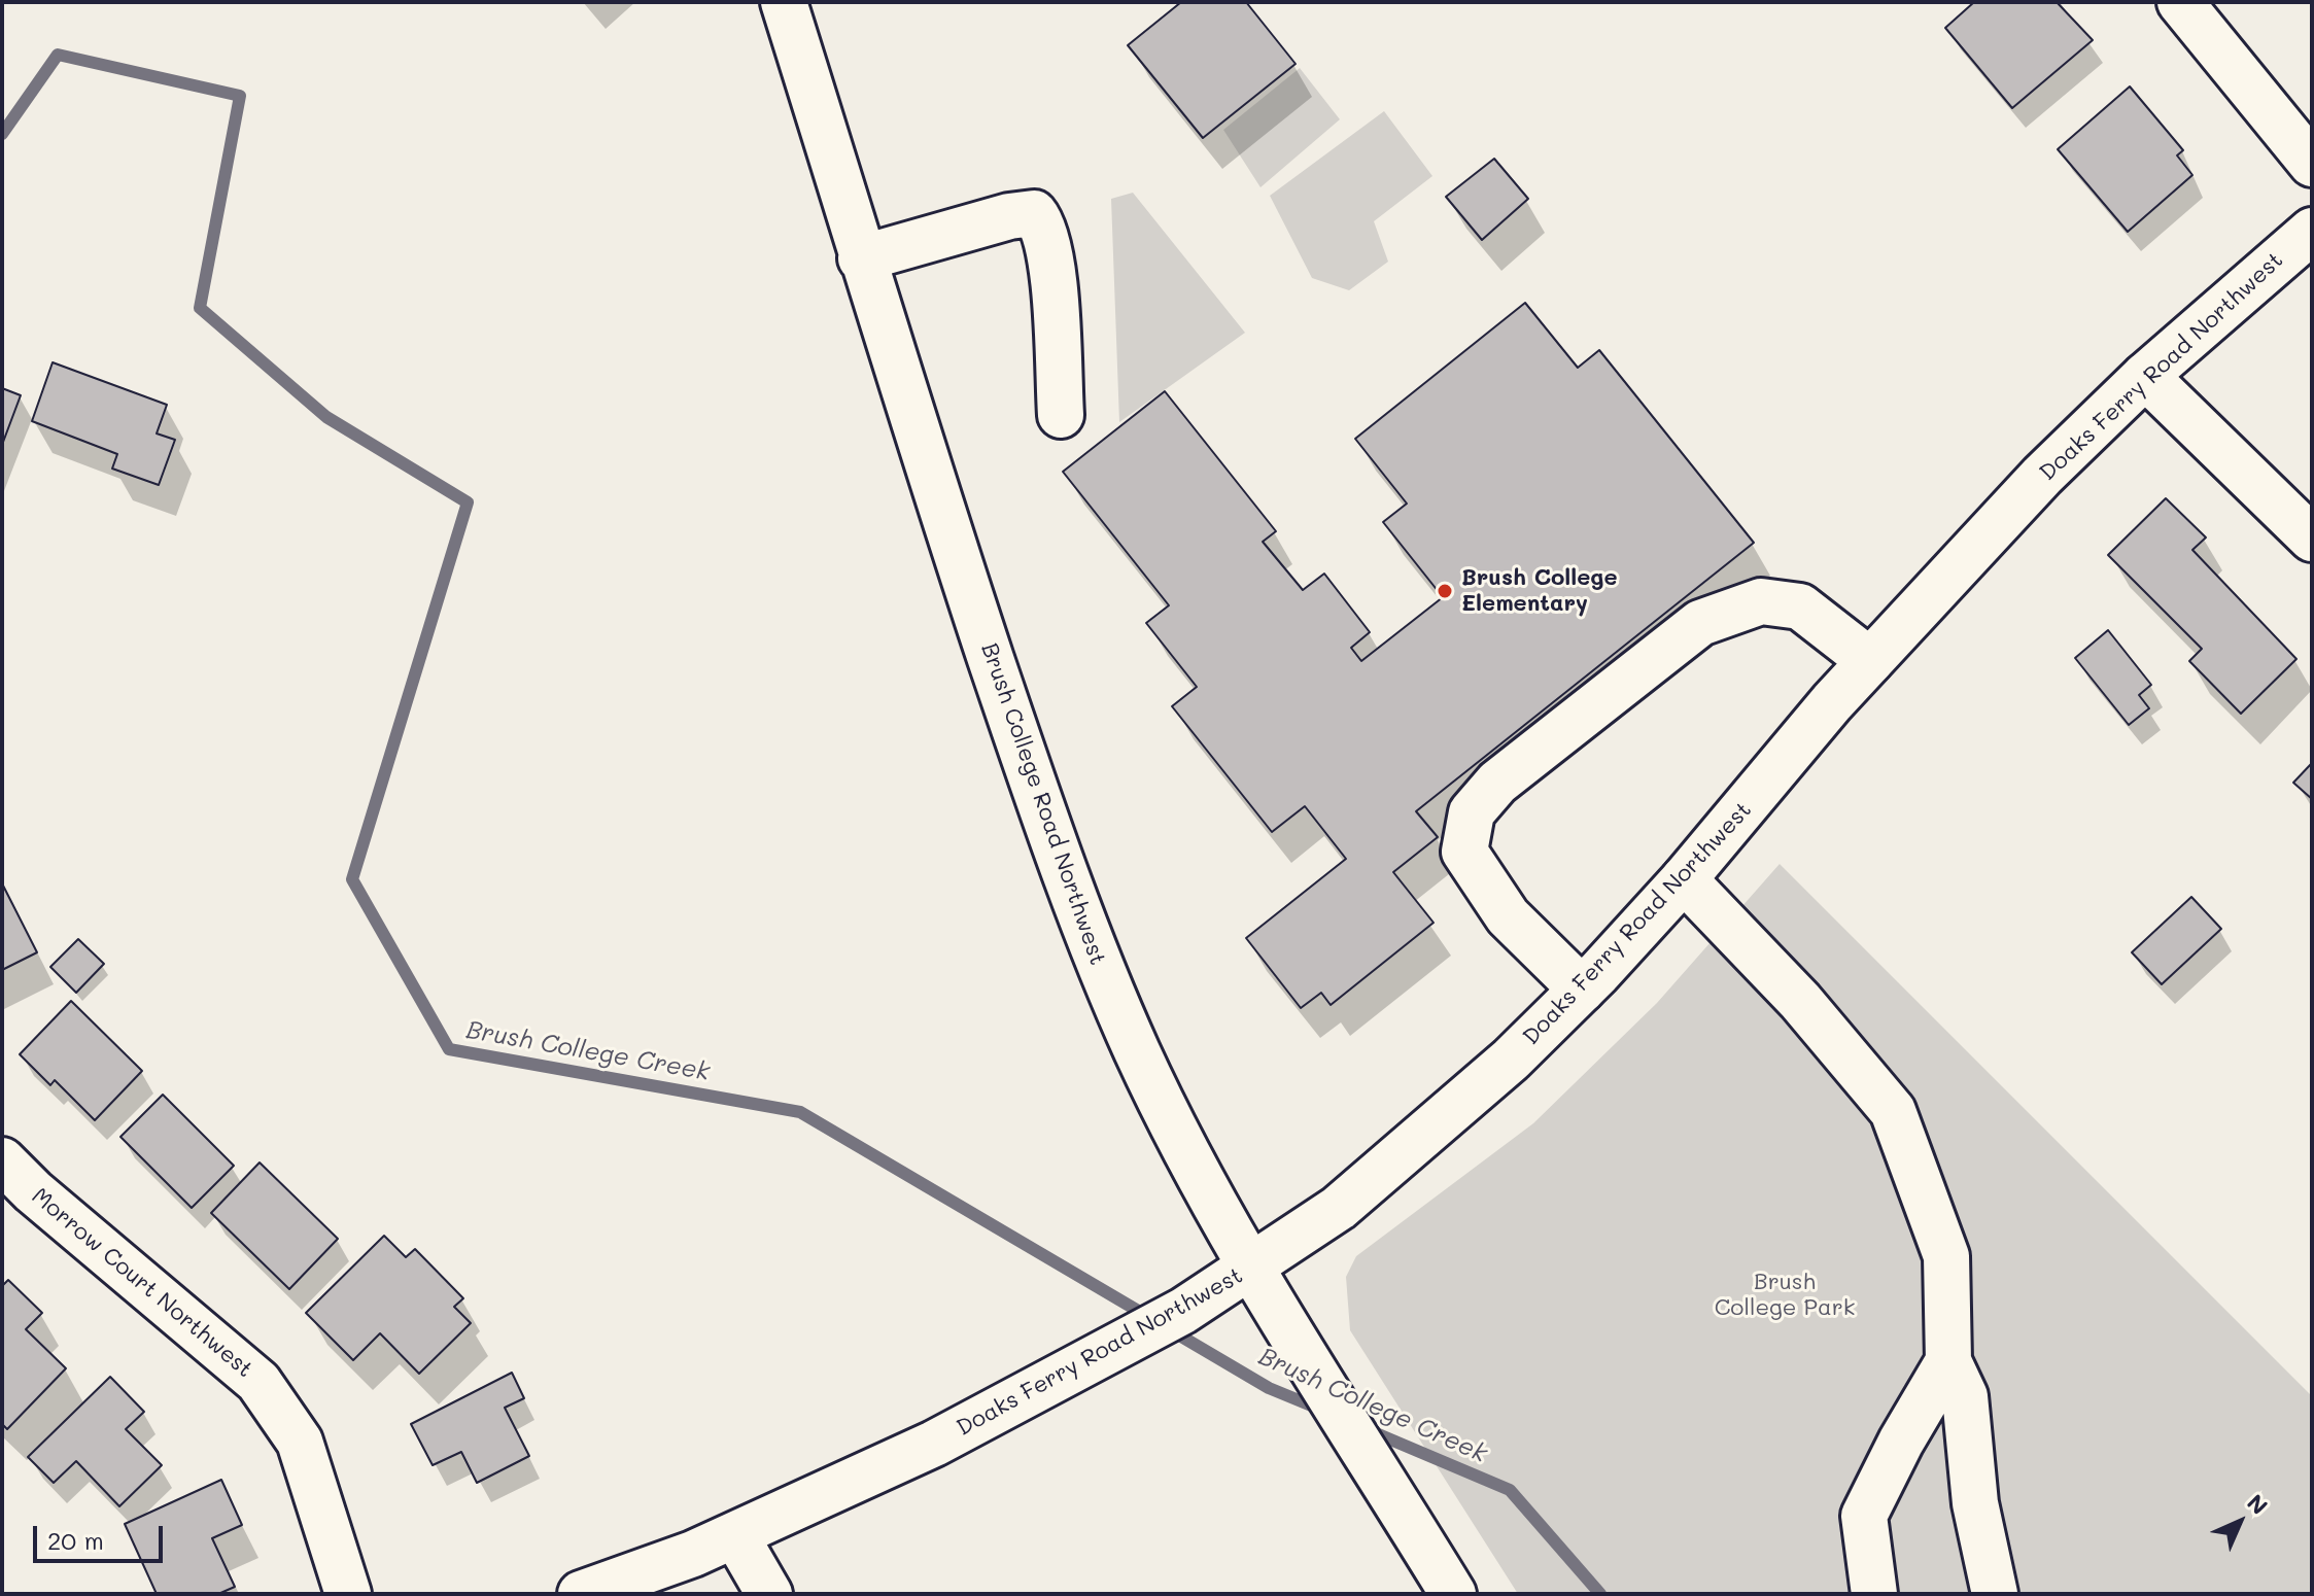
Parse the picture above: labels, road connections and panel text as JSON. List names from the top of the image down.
{
  "streets": {
    "street": ["Doaks Ferry Road Northwest", "Brush College Road Northwest", "Morrow Court Northwest"]
  },
  "crossings": [
    ["Doaks Ferry Road Northwest", "Brush College Road Northwest"]
  ],
  "water": ["Brush College Creek"],
  "parks": ["Brush College Park"],
  "places": ["Brush College Elementary"],
  "scale_bar": "20 m",
  "north": "top right"
}
